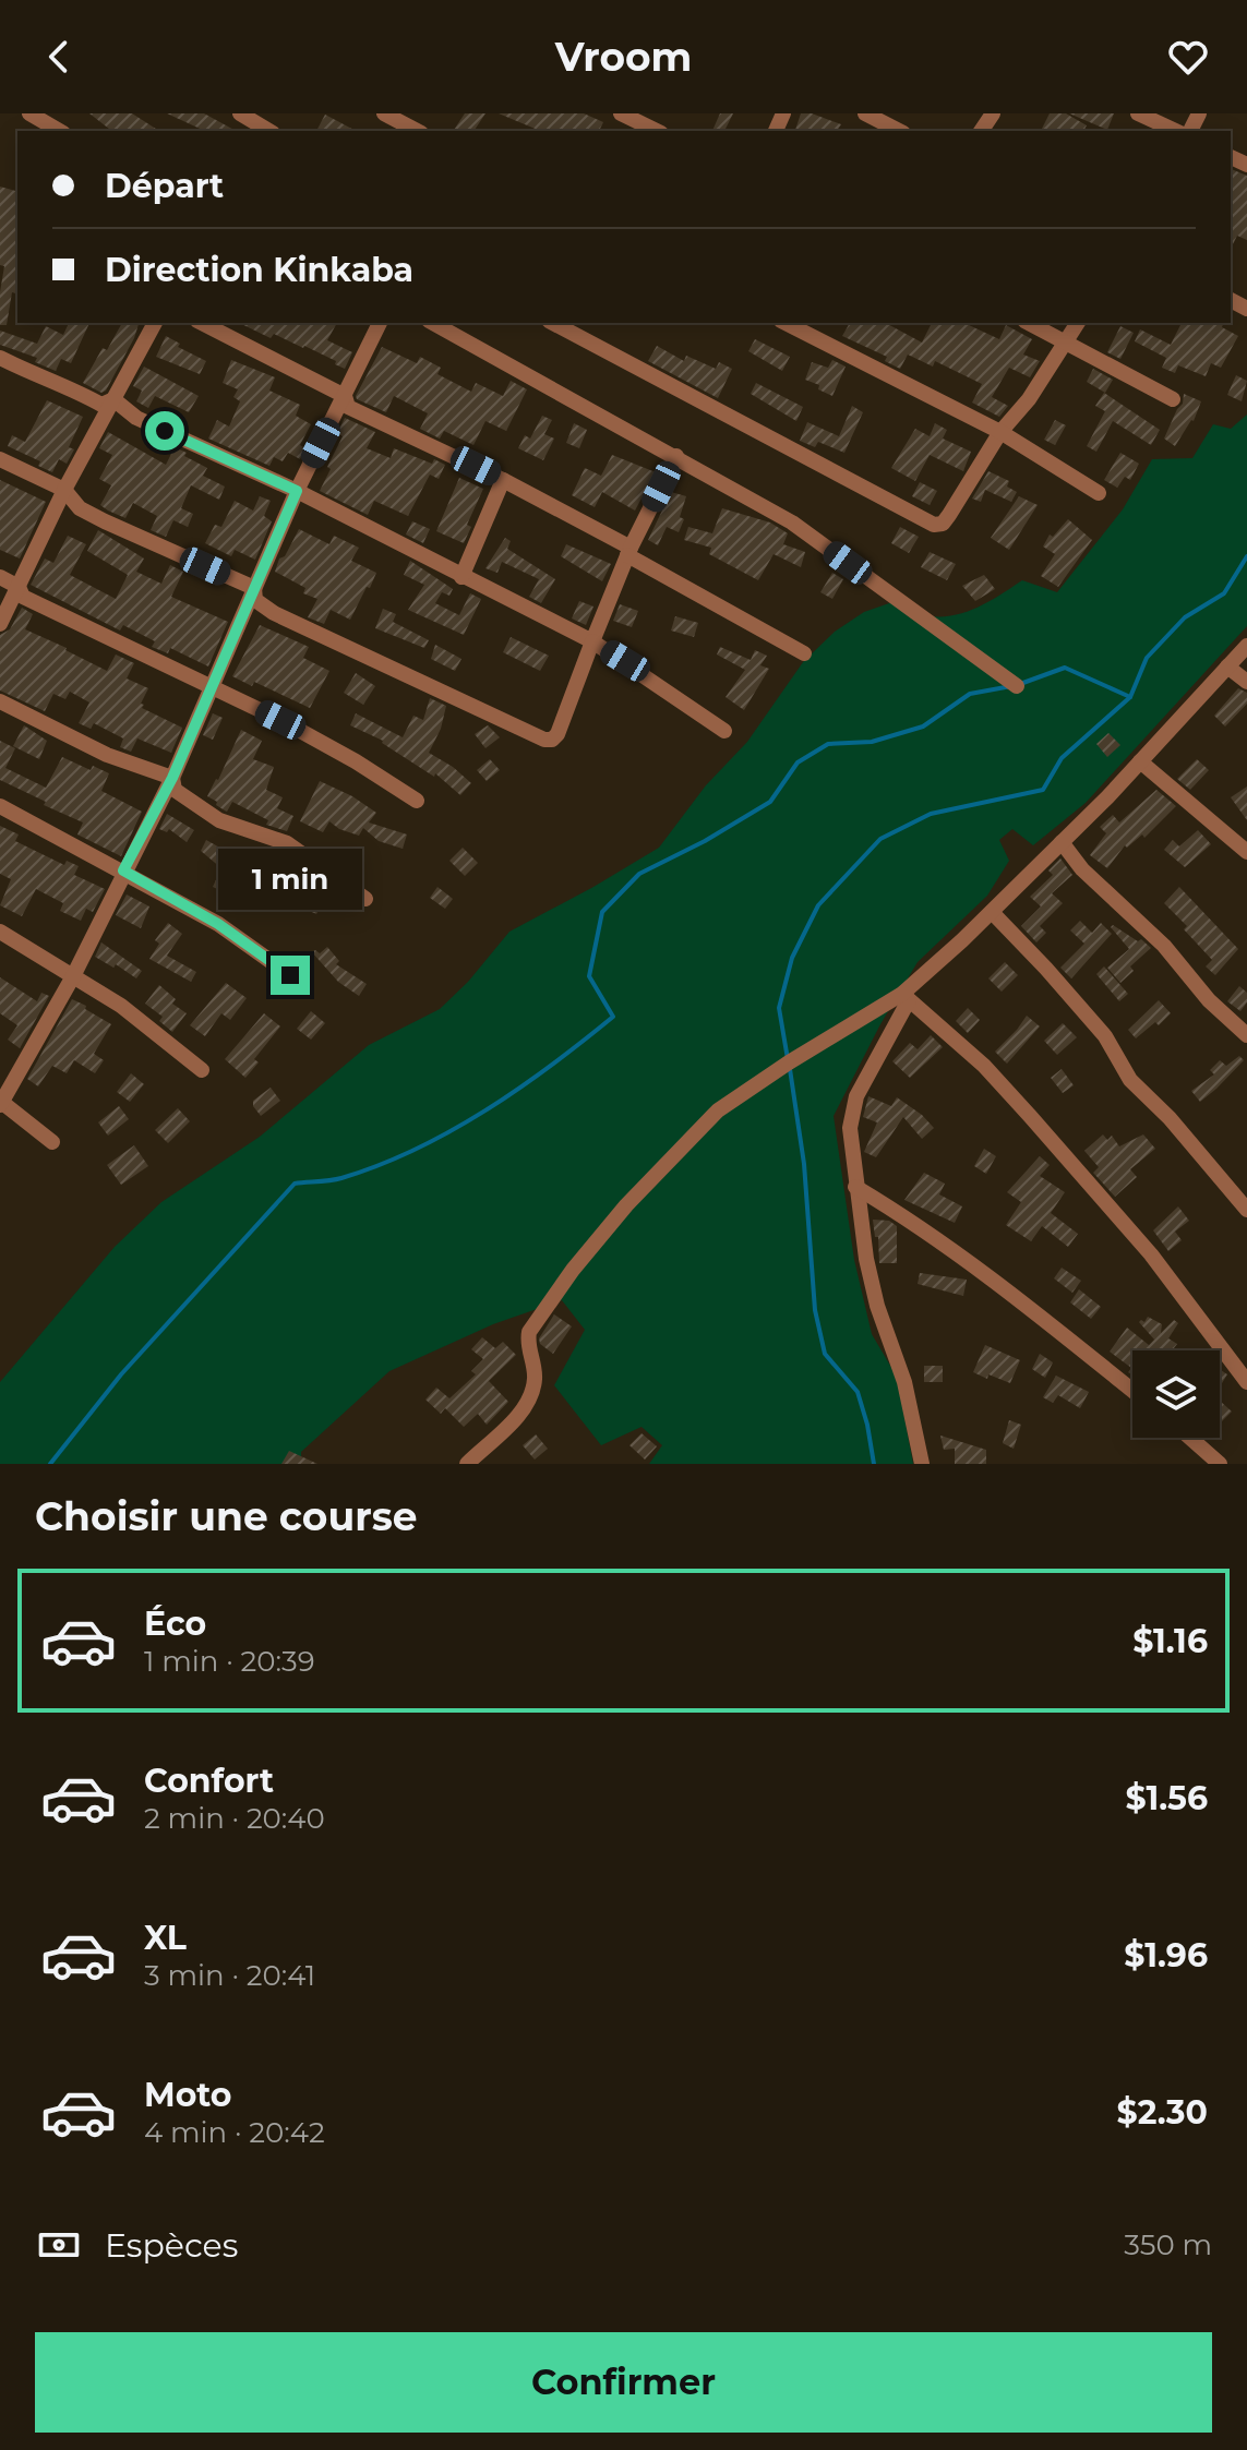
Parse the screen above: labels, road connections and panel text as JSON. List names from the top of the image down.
{
  "page": {
    "header": "Vroom",
    "banner": ["Départ", "Direction Kinkaba"],
    "bubble": "1 min",
    "heading": "Choisir une course",
    "list": [
      {
        "name": "Éco",
        "note": "1 min · 20:39",
        "value": "$1.16"
      },
      {
        "name": "Confort",
        "note": "2 min · 20:40",
        "value": "$1.56"
      },
      {
        "name": "XL",
        "note": "3 min · 20:41",
        "value": "$1.96"
      },
      {
        "name": "Moto",
        "note": "4 min · 20:42",
        "value": "$2.30"
      }
    ],
    "pay": ["Espèces", "350 m"],
    "buttons": "Confirmer"
  }
}
